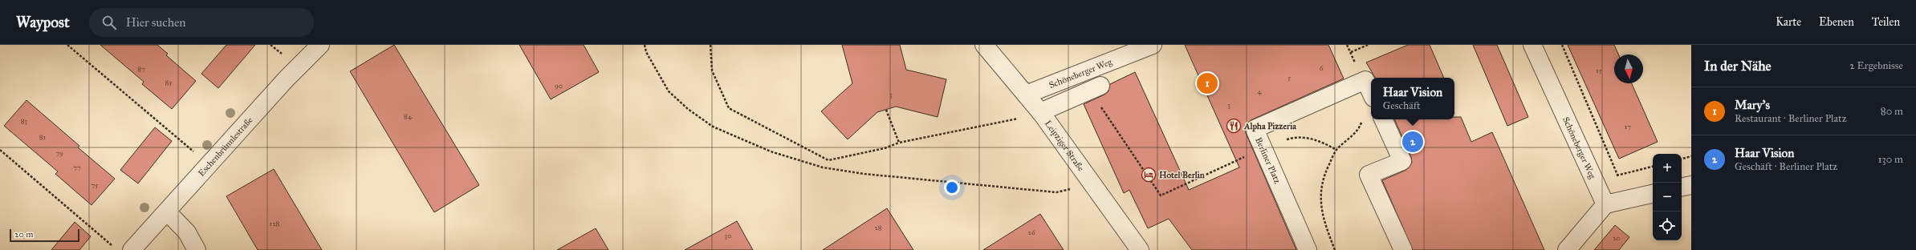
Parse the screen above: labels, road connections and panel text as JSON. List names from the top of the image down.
{
  "streets": {
    "street": [
      "Schöneberger Weg",
      "Leipziger Straße",
      "Eschenbrünnlestraße",
      "Berliner Platz"
    ]
  },
  "crossings": [
    ["Schöneberger Weg", "Leipziger Straße"]
  ],
  "places": {
    "restaurant": ["Alpha Pizzeria"],
    "hotel": ["Hotel Berlin"]
  },
  "house_numbers": [
    "6",
    "87",
    "15",
    "5",
    "85",
    "90",
    "4",
    "3",
    "3",
    "84",
    "83",
    "17",
    "81",
    "79",
    "77",
    "75",
    "128",
    "28",
    "26",
    "30",
    "20"
  ],
  "scale_bar": "20 m",
  "north": "bottom",
  "page": {
    "header": "Waypost",
    "search": "Hier suchen",
    "nav": ["Karte", "Ebenen", "Teilen"],
    "heading": ["In der Nähe", "2 Ergebnisse"],
    "pins": ["1", "2"],
    "popup": ["Haar Vision", "Geschäft"],
    "list": [
      {
        "mark": "1",
        "name": "Mary's",
        "note": "Restaurant · Berliner Platz",
        "value": "80 m"
      },
      {
        "mark": "2",
        "name": "Haar Vision",
        "note": "Geschäft · Berliner Platz",
        "value": "130 m"
      }
    ],
    "map_buttons": ["+", "−"],
    "scale": "20 m"
  }
}
